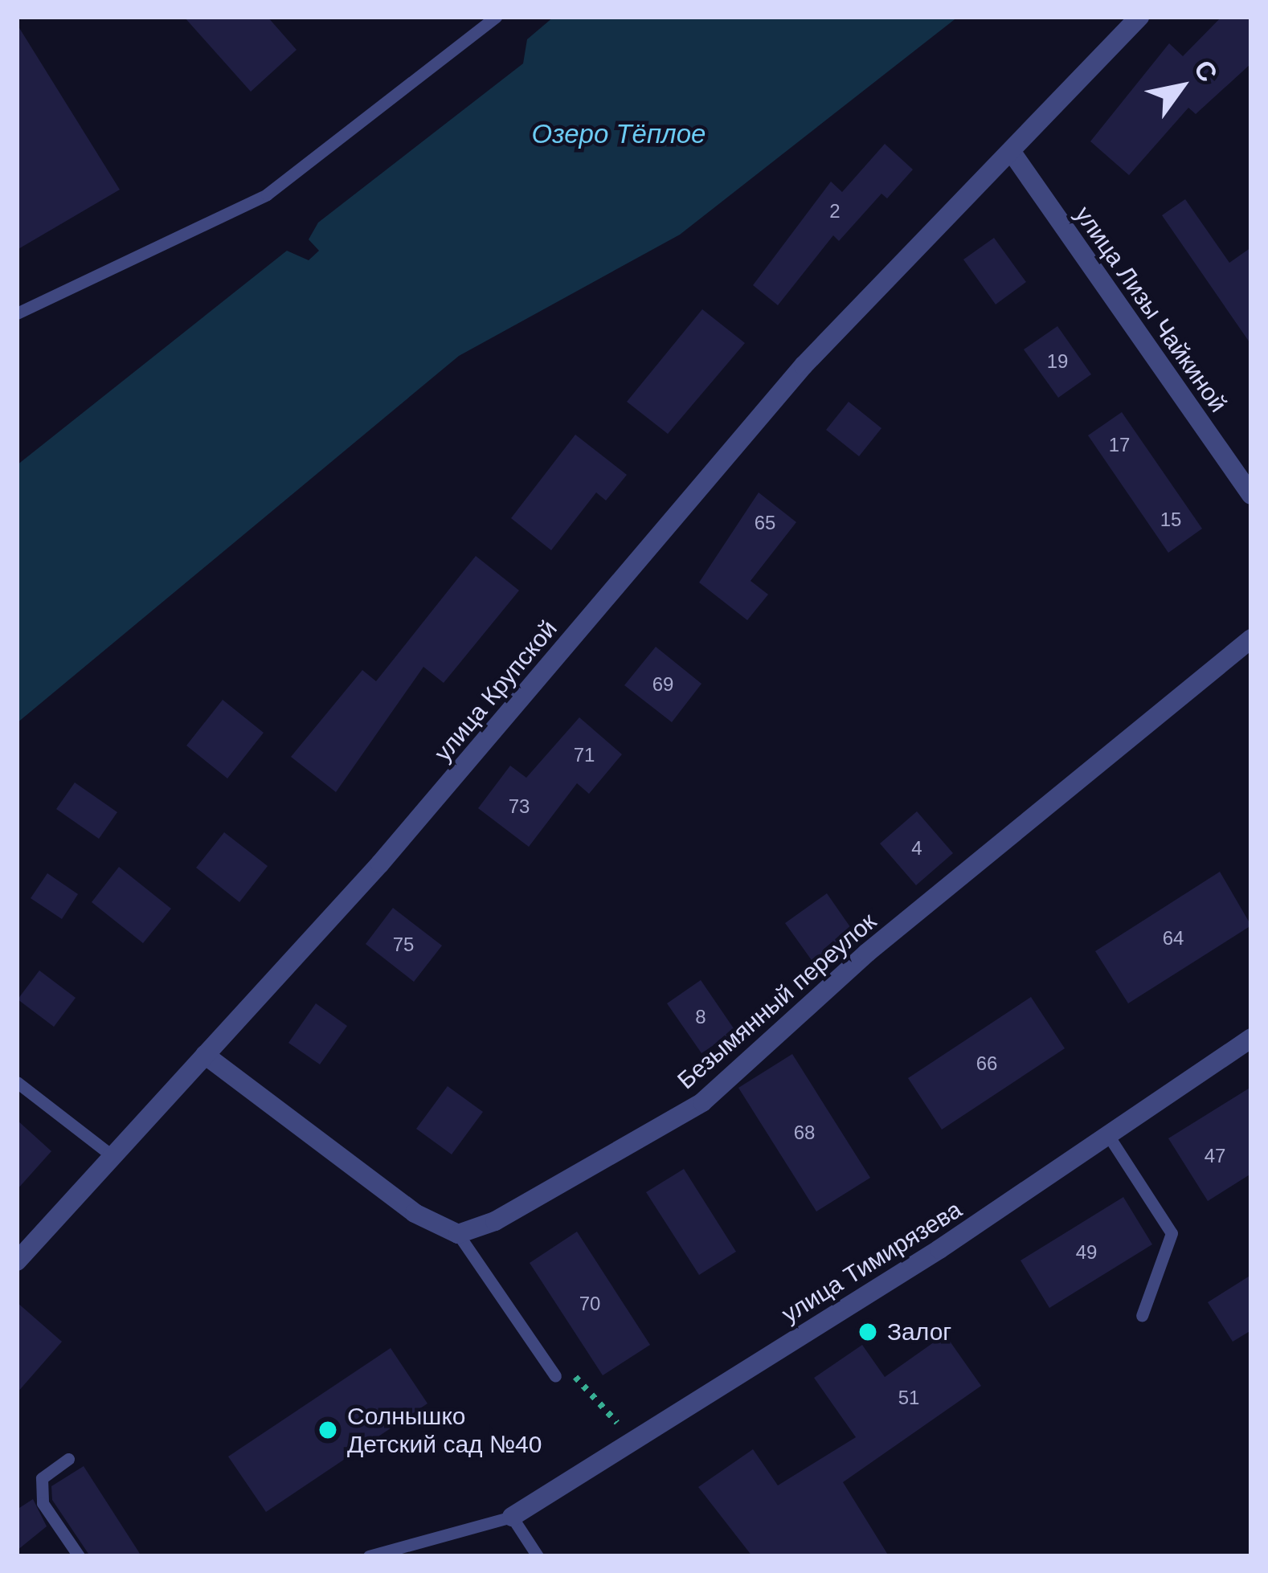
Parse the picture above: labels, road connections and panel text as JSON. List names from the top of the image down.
{
  "streets": {
    "street": [
      "улица Лизы Чайкиной",
      "улица Крупской",
      "Безымянный переулок",
      "улица Тимирязева"
    ]
  },
  "crossings": [
    ["улица Лизы Чайкиной", "улица Крупской"]
  ],
  "water": ["Озеро Тёплое"],
  "places": ["Залог", "Солнышко Детский сад №40"],
  "house_numbers": [
    "2",
    "19",
    "17",
    "15",
    "65",
    "69",
    "71",
    "73",
    "4",
    "64",
    "75",
    "8",
    "66",
    "68",
    "47",
    "49",
    "70",
    "51"
  ],
  "north": "top right"
}
